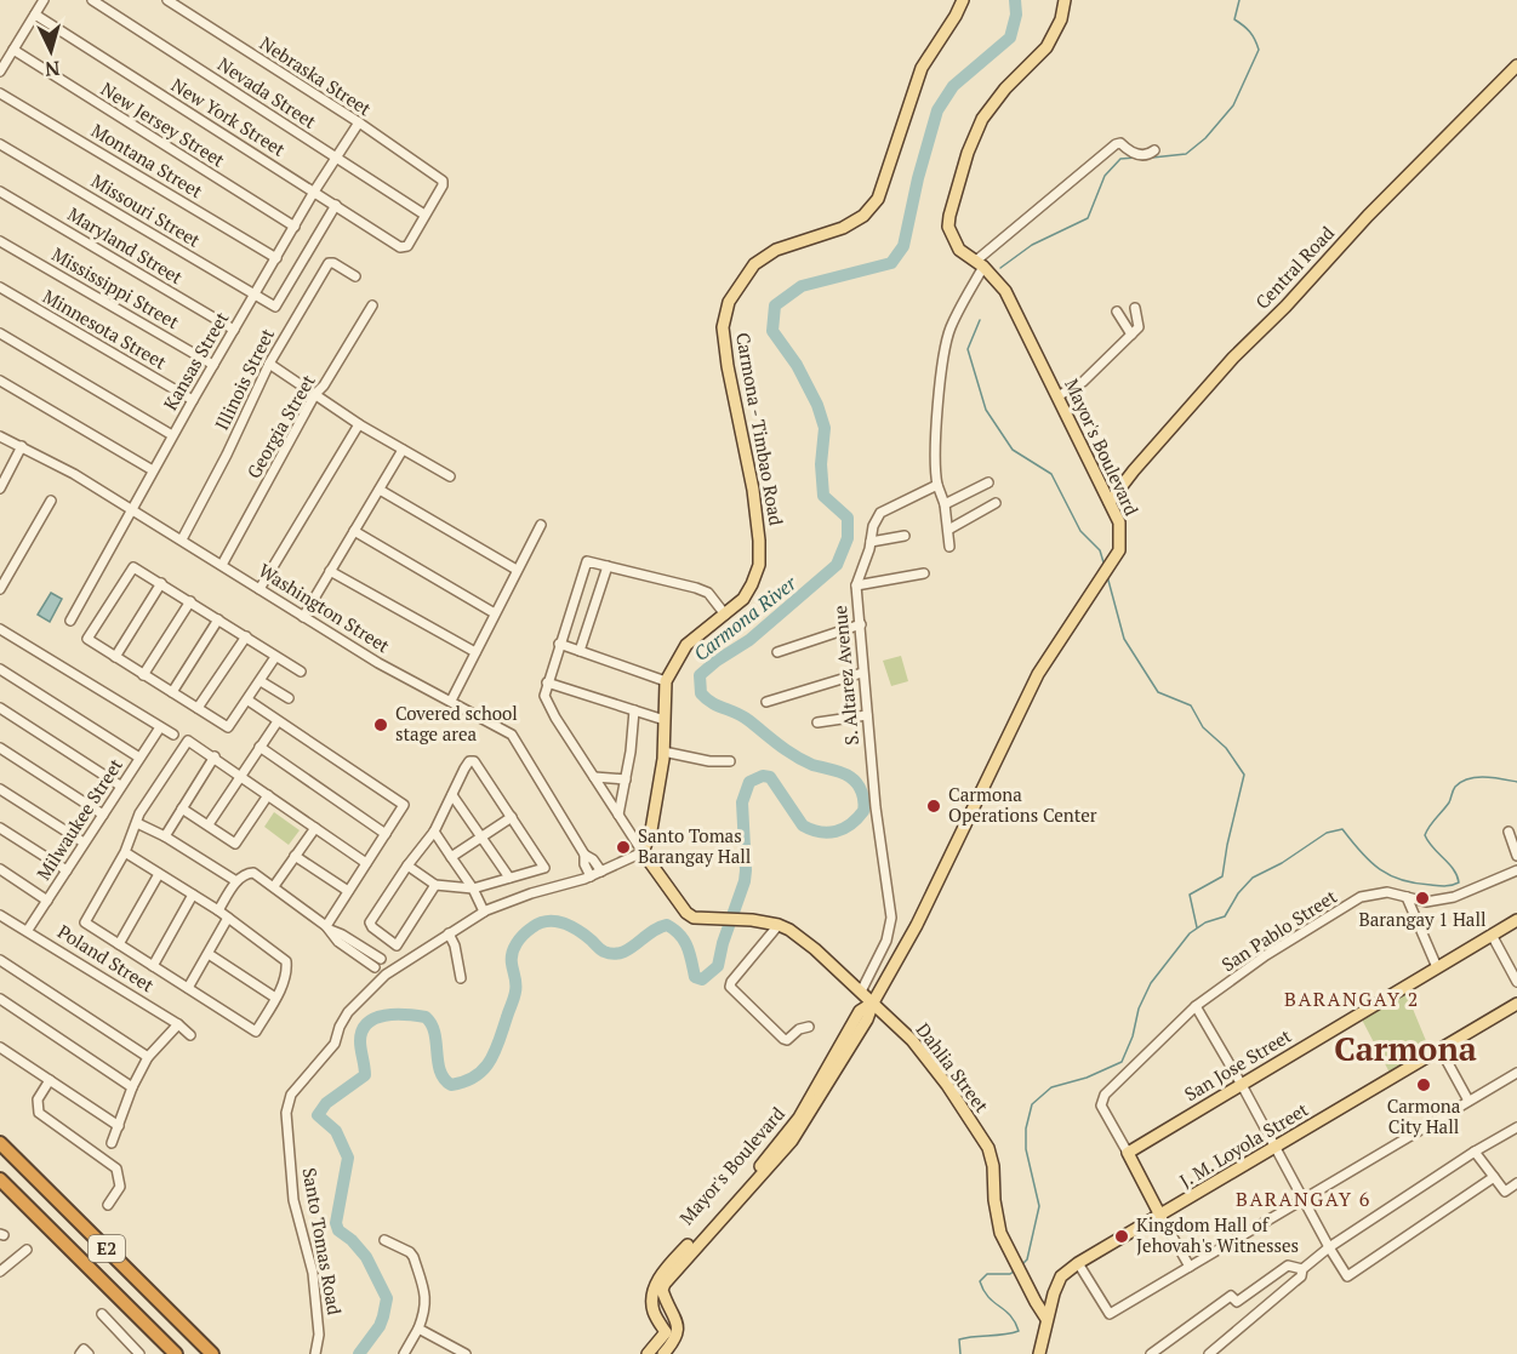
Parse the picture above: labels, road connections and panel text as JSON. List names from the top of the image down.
{
  "streets": {
    "highway": ["E2"],
    "main road": [
      "Central Road",
      "Carmona - Timbao Road",
      "Mayor's Boulevard",
      "San Jose Street",
      "Dahlia Street",
      "J. M. Loyola Street"
    ],
    "street": [
      "Nebraska Street",
      "Nevada Street",
      "New York Street",
      "New Jersey Street",
      "Montana Street",
      "Missouri Street",
      "Maryland Street",
      "Mississippi Street",
      "Minnesota Street",
      "Kansas Street",
      "Illinois Street",
      "Georgia Street",
      "Washington Street",
      "S. Altarez Avenue",
      "Milwaukee Street",
      "San Pablo Street",
      "Poland Street",
      "Santo Tomas Road"
    ]
  },
  "crossings": [
    ["Nebraska Street", "Nevada Street"],
    ["Nebraska Street", "New York Street"],
    ["Nebraska Street", "Kansas Street"],
    ["Nevada Street", "New York Street"],
    ["Nevada Street", "Kansas Street"],
    ["New York Street", "Missouri Street"],
    ["New York Street", "Kansas Street"],
    ["New Jersey Street", "Kansas Street"],
    ["Montana Street", "Kansas Street"],
    ["Missouri Street", "Kansas Street"],
    ["Maryland Street", "Kansas Street"],
    ["Central Road", "Mayor's Boulevard"],
    ["Mississippi Street", "Kansas Street"],
    ["Minnesota Street", "Kansas Street"],
    ["Kansas Street", "Washington Street"],
    ["Illinois Street", "Washington Street"],
    ["Georgia Street", "Washington Street"],
    ["Carmona - Timbao Road", "Dahlia Street"],
    ["Carmona - Timbao Road", "Santo Tomas Road"],
    ["Mayor's Boulevard", "Dahlia Street"],
    ["Washington Street", "Santo Tomas Road"],
    ["S. Altarez Avenue", "Dahlia Street"],
    ["Milwaukee Street", "Poland Street"],
    ["San Pablo Street", "San Jose Street"],
    ["Dahlia Street", "J. M. Loyola Street"],
    ["Dahlia Street", "Santo Tomas Road"]
  ],
  "districts": ["BARANGAY 2", "Carmona", "BARANGAY 6"],
  "water": ["Carmona River"],
  "places": [
    "Covered school stage area",
    "Carmona Operations Center",
    "Santo Tomas Barangay Hall",
    "Barangay 1 Hall",
    "Carmona City Hall",
    "Kingdom Hall of Jehovah's Witnesses"
  ],
  "north": "bottom"
}
